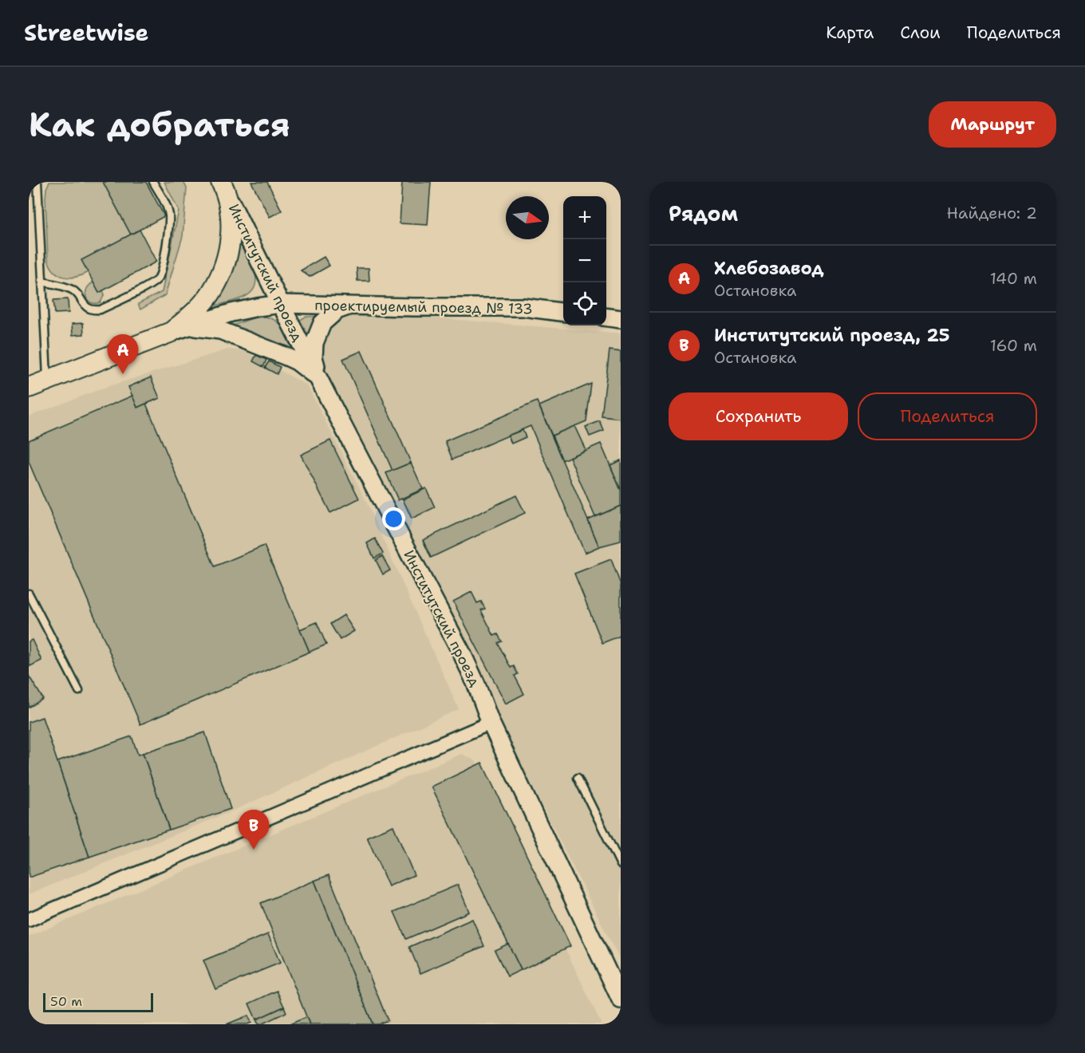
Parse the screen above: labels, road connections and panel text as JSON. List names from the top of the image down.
{
  "streets": {
    "street": ["Институтский проезд", "проектируемый проезд № 133"]
  },
  "crossings": [
    ["Институтский проезд", "проектируемый проезд № 133"]
  ],
  "scale_bar": "50 m",
  "north": "right",
  "page": {
    "header": "Streetwise",
    "nav": ["Карта", "Слои", "Поделиться"],
    "buttons": [
      "Маршрут",
      ["Сохранить", "Поделиться"]
    ],
    "title": "Как добраться",
    "heading": ["Рядом", "Найдено: 2"],
    "map_buttons": ["+", "−"],
    "list": [
      {
        "mark": "A",
        "name": "Хлебозавод",
        "note": "Остановка",
        "value": "140 m"
      },
      {
        "mark": "B",
        "name": "Институтский проезд, 25",
        "note": "Остановка",
        "value": "160 m"
      }
    ],
    "pins": ["A", "B"],
    "scale": "50 m"
  }
}
